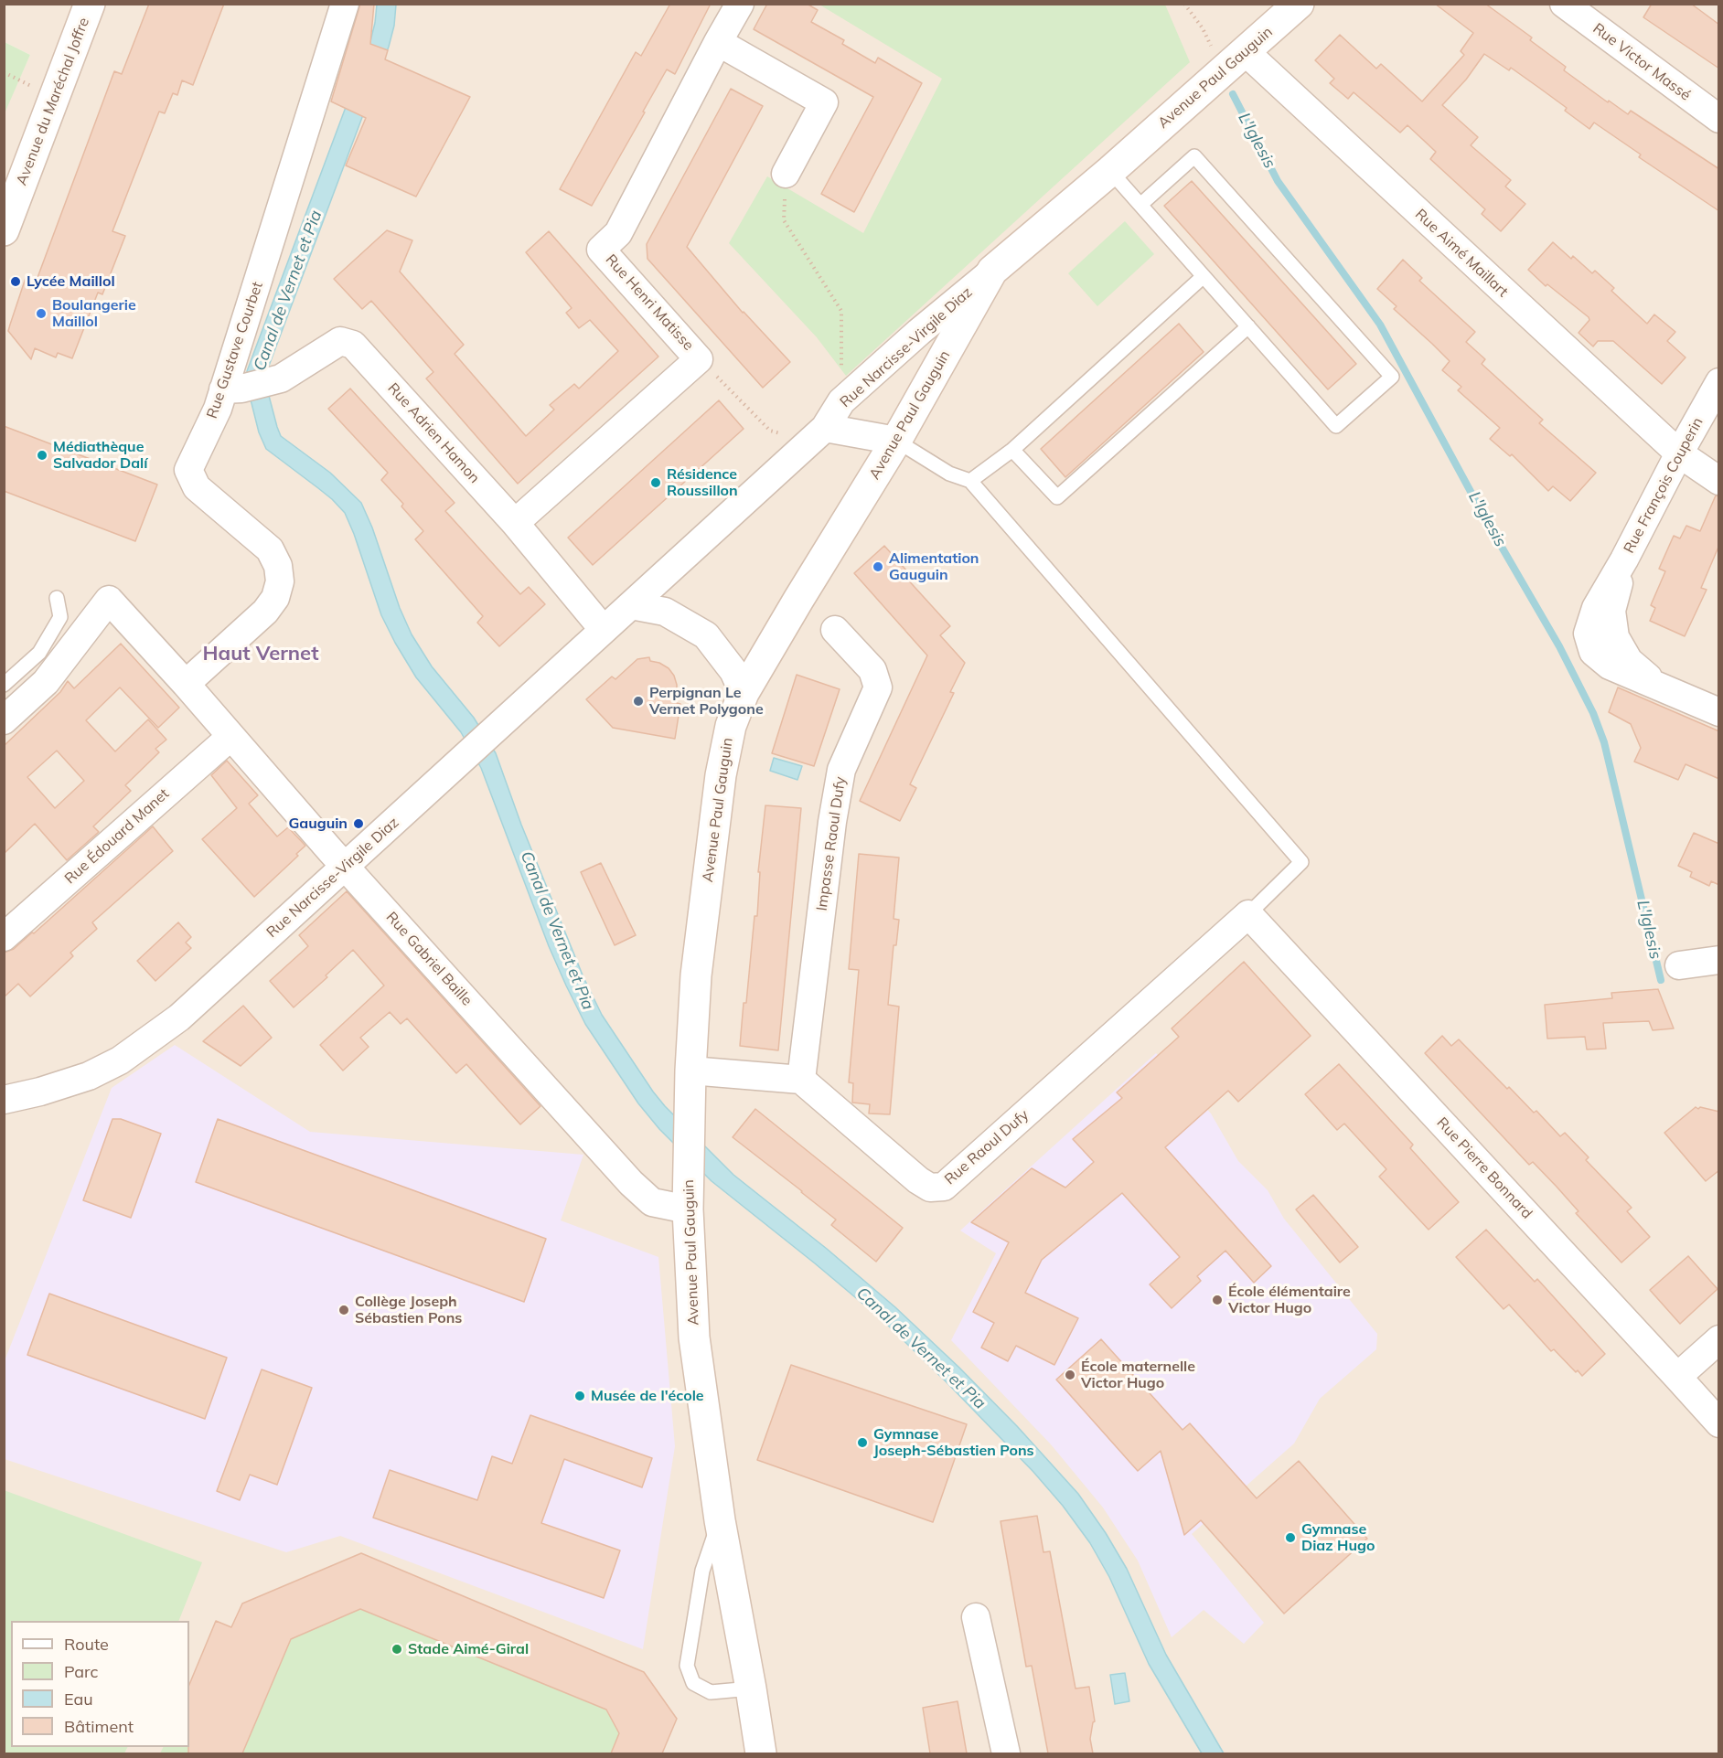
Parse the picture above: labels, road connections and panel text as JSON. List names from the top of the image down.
{
  "streets": {
    "street": [
      "Rue Victor Massé",
      "Avenue Paul Gauguin",
      "Avenue du Maréchal Joffre",
      "Rue Aimé Maillart",
      "Rue Henri Matisse",
      "Rue Narcisse-Virgile Diaz",
      "Rue Gustave Courbet",
      "Rue Adrien Hamon",
      "Rue François Couperin",
      "Rue Édouard Manet",
      "Impasse Raoul Dufy",
      "Rue Gabriel Baille",
      "Rue Raoul Dufy",
      "Rue Pierre Bonnard"
    ]
  },
  "crossings": [
    ["Avenue Paul Gauguin", "Rue Aimé Maillart"],
    ["Avenue Paul Gauguin", "Rue Narcisse-Virgile Diaz"],
    ["Avenue Paul Gauguin", "Rue Gabriel Baille"],
    ["Rue Aimé Maillart", "Rue François Couperin"],
    ["Rue Henri Matisse", "Rue Adrien Hamon"],
    ["Rue Narcisse-Virgile Diaz", "Rue Adrien Hamon"],
    ["Rue Narcisse-Virgile Diaz", "Rue Gabriel Baille"],
    ["Rue Gustave Courbet", "Rue Adrien Hamon"],
    ["Rue Gustave Courbet", "Rue Gabriel Baille"],
    ["Rue Édouard Manet", "Rue Gabriel Baille"],
    ["Impasse Raoul Dufy", "Rue Raoul Dufy"],
    ["Rue Raoul Dufy", "Rue Pierre Bonnard"]
  ],
  "districts": ["Haut Vernet"],
  "water": ["L'Iglesis", "Canal de Vernet et Pia"],
  "places": [
    "Lycée Maillol",
    "Boulangerie Maillol",
    "Médiathèque Salvador Dalí",
    "Résidence Roussillon",
    "Alimentation Gauguin",
    "Perpignan Le Vernet Polygone",
    "Gauguin",
    "École élémentaire Victor Hugo",
    "Collège Joseph Sébastien Pons",
    "École maternelle Victor Hugo",
    "Musée de l'école",
    "Gymnase Joseph-Sébastien Pons",
    "Gymnase Diaz Hugo",
    "Stade Aimé-Giral"
  ],
  "legend": [
    "Route",
    "Parc",
    "Eau",
    "Bâtiment"
  ]
}
